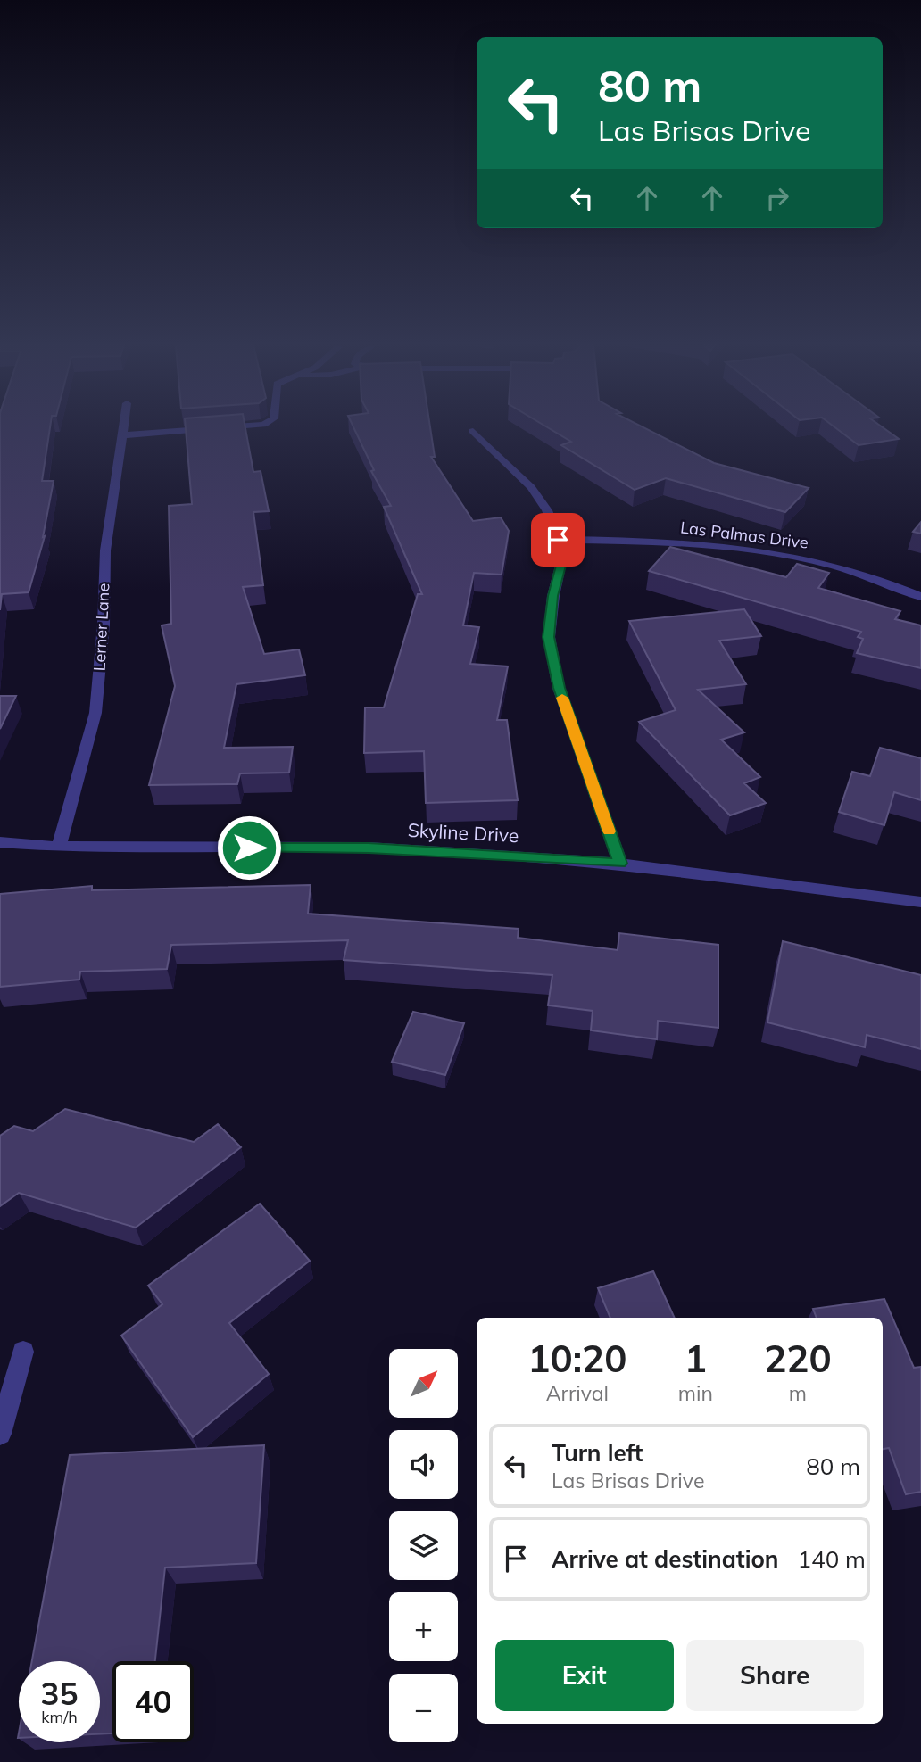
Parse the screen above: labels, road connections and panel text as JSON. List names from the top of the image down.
{
  "streets": {
    "street": ["Las Palmas Drive", "Lerner Lane", "Skyline Drive"]
  },
  "crossings": [
    ["Lerner Lane", "Skyline Drive"]
  ],
  "north": "top right",
  "page": {
    "turn": ["80 m", "Las Brisas Drive"],
    "eta": [
      "10:20",
      "Arrival",
      "1",
      "min",
      "220",
      "m"
    ],
    "map_buttons": ["+", "−"],
    "list": [
      {
        "name": "Turn left",
        "note": "Las Brisas Drive",
        "value": "80 m"
      },
      {
        "name": "Arrive at destination",
        "value": "140 m"
      }
    ],
    "buttons": ["Exit", "Share"],
    "speed": "35 km/h",
    "limit": "40"
  }
}
